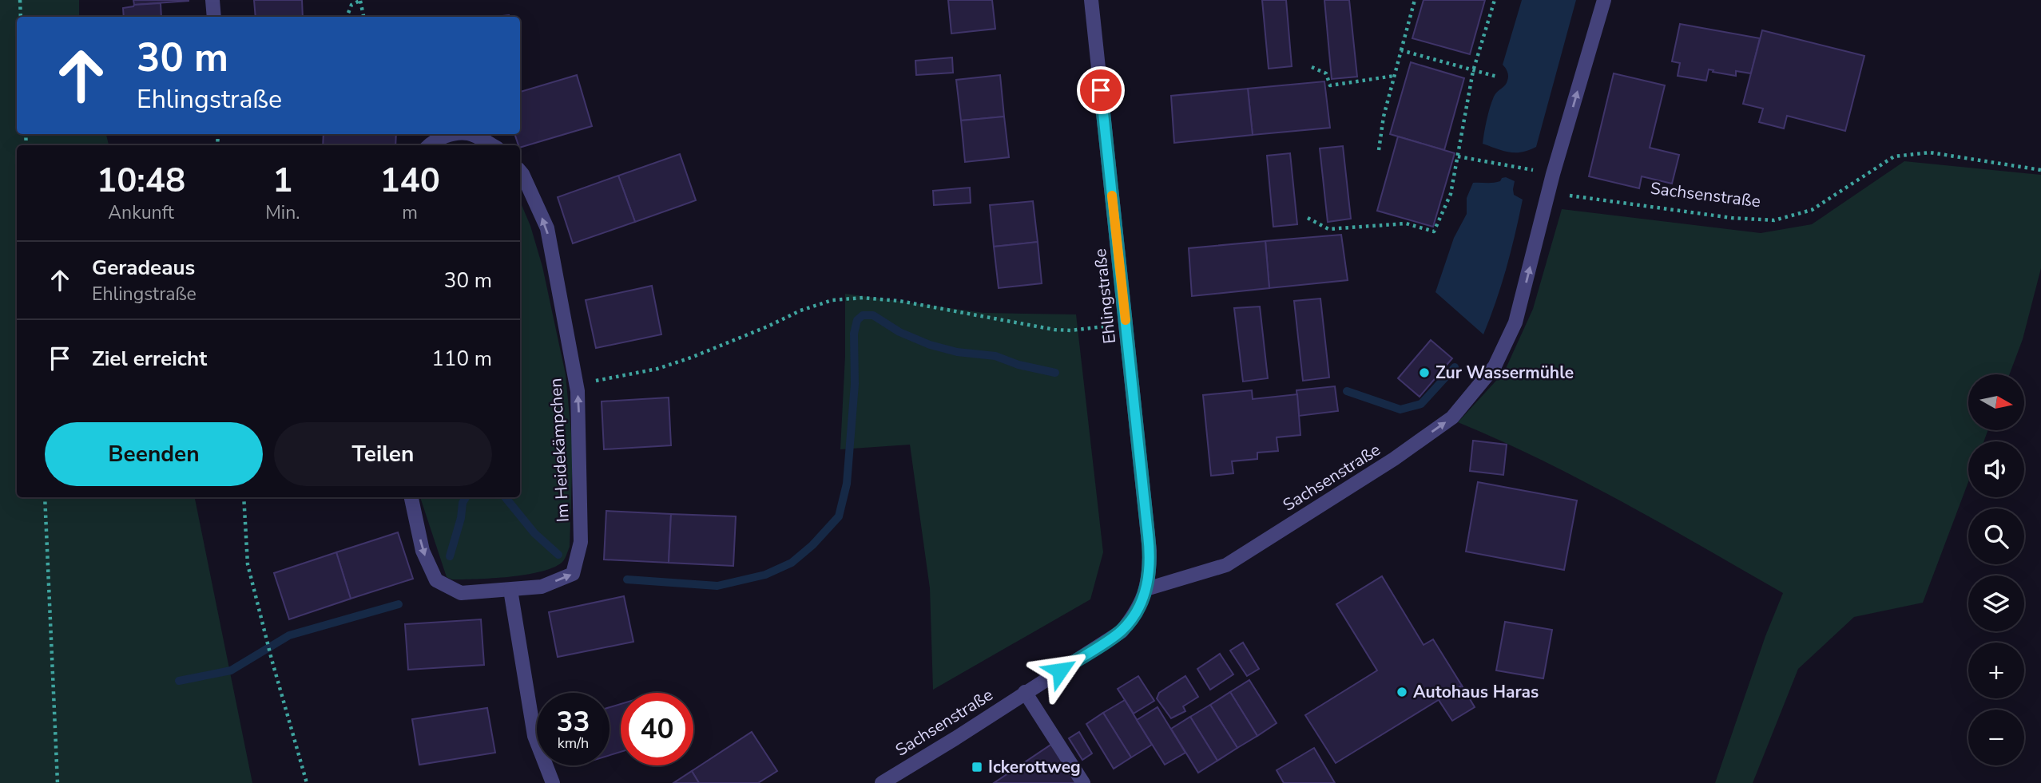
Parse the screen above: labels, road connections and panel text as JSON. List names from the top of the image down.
{
  "streets": {
    "street": ["Sachsenstraße", "Ehlingstraße", "Im Heidekämpchen"]
  },
  "crossings": [
    ["Sachsenstraße", "Ehlingstraße"]
  ],
  "one_way": ["Sachsenstraße"],
  "places": {
    "other": ["Zur Wassermühle", "Autohaus Haras"],
    "transit": ["Ickerottweg"]
  },
  "north": "right",
  "page": {
    "turn": ["30 m", "Ehlingstraße"],
    "eta": [
      "10:48",
      "Ankunft",
      "1",
      "Min.",
      "140",
      "m"
    ],
    "list": [
      {
        "name": "Geradeaus",
        "note": "Ehlingstraße",
        "value": "30 m"
      },
      {
        "name": "Ziel erreicht",
        "value": "110 m"
      }
    ],
    "map_buttons": ["+", "−"],
    "buttons": ["Beenden", "Teilen"],
    "speed": "33 km/h",
    "limit": "40"
  }
}
